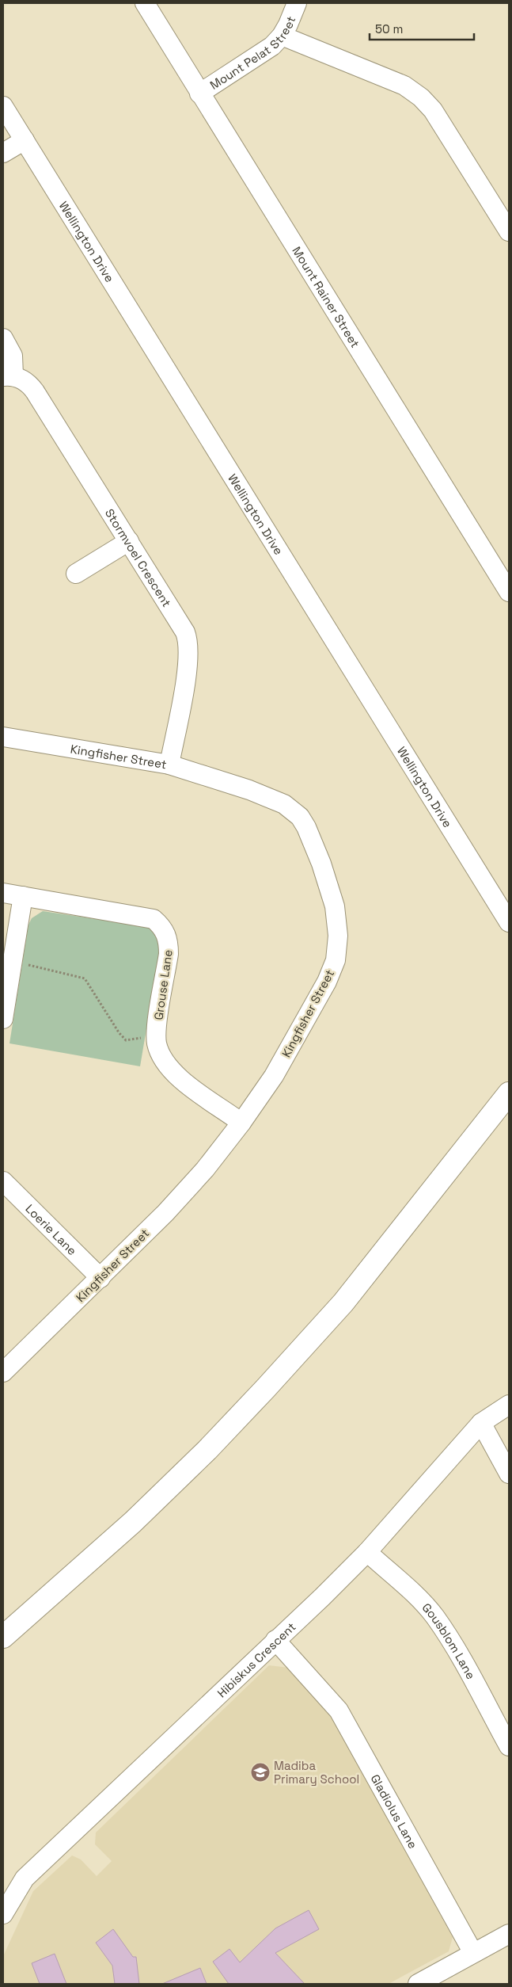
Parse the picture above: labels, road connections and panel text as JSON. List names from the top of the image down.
{
  "streets": {
    "street": [
      "Mount Pelat Street",
      "Wellington Drive",
      "Mount Rainer Street",
      "Stormvoel Crescent",
      "Kingfisher Street",
      "Grouse Lane",
      "Loerie Lane",
      "Gousblom Lane",
      "Hibiskus Crescent",
      "Gladiolus Lane"
    ]
  },
  "crossings": [
    ["Mount Pelat Street", "Mount Rainer Street"],
    ["Stormvoel Crescent", "Kingfisher Street"],
    ["Kingfisher Street", "Grouse Lane"],
    ["Kingfisher Street", "Loerie Lane"],
    ["Gousblom Lane", "Hibiskus Crescent"],
    ["Hibiskus Crescent", "Gladiolus Lane"]
  ],
  "places": {
    "school or university": ["Madiba Primary School"]
  },
  "scale_bar": "50 m"
}
